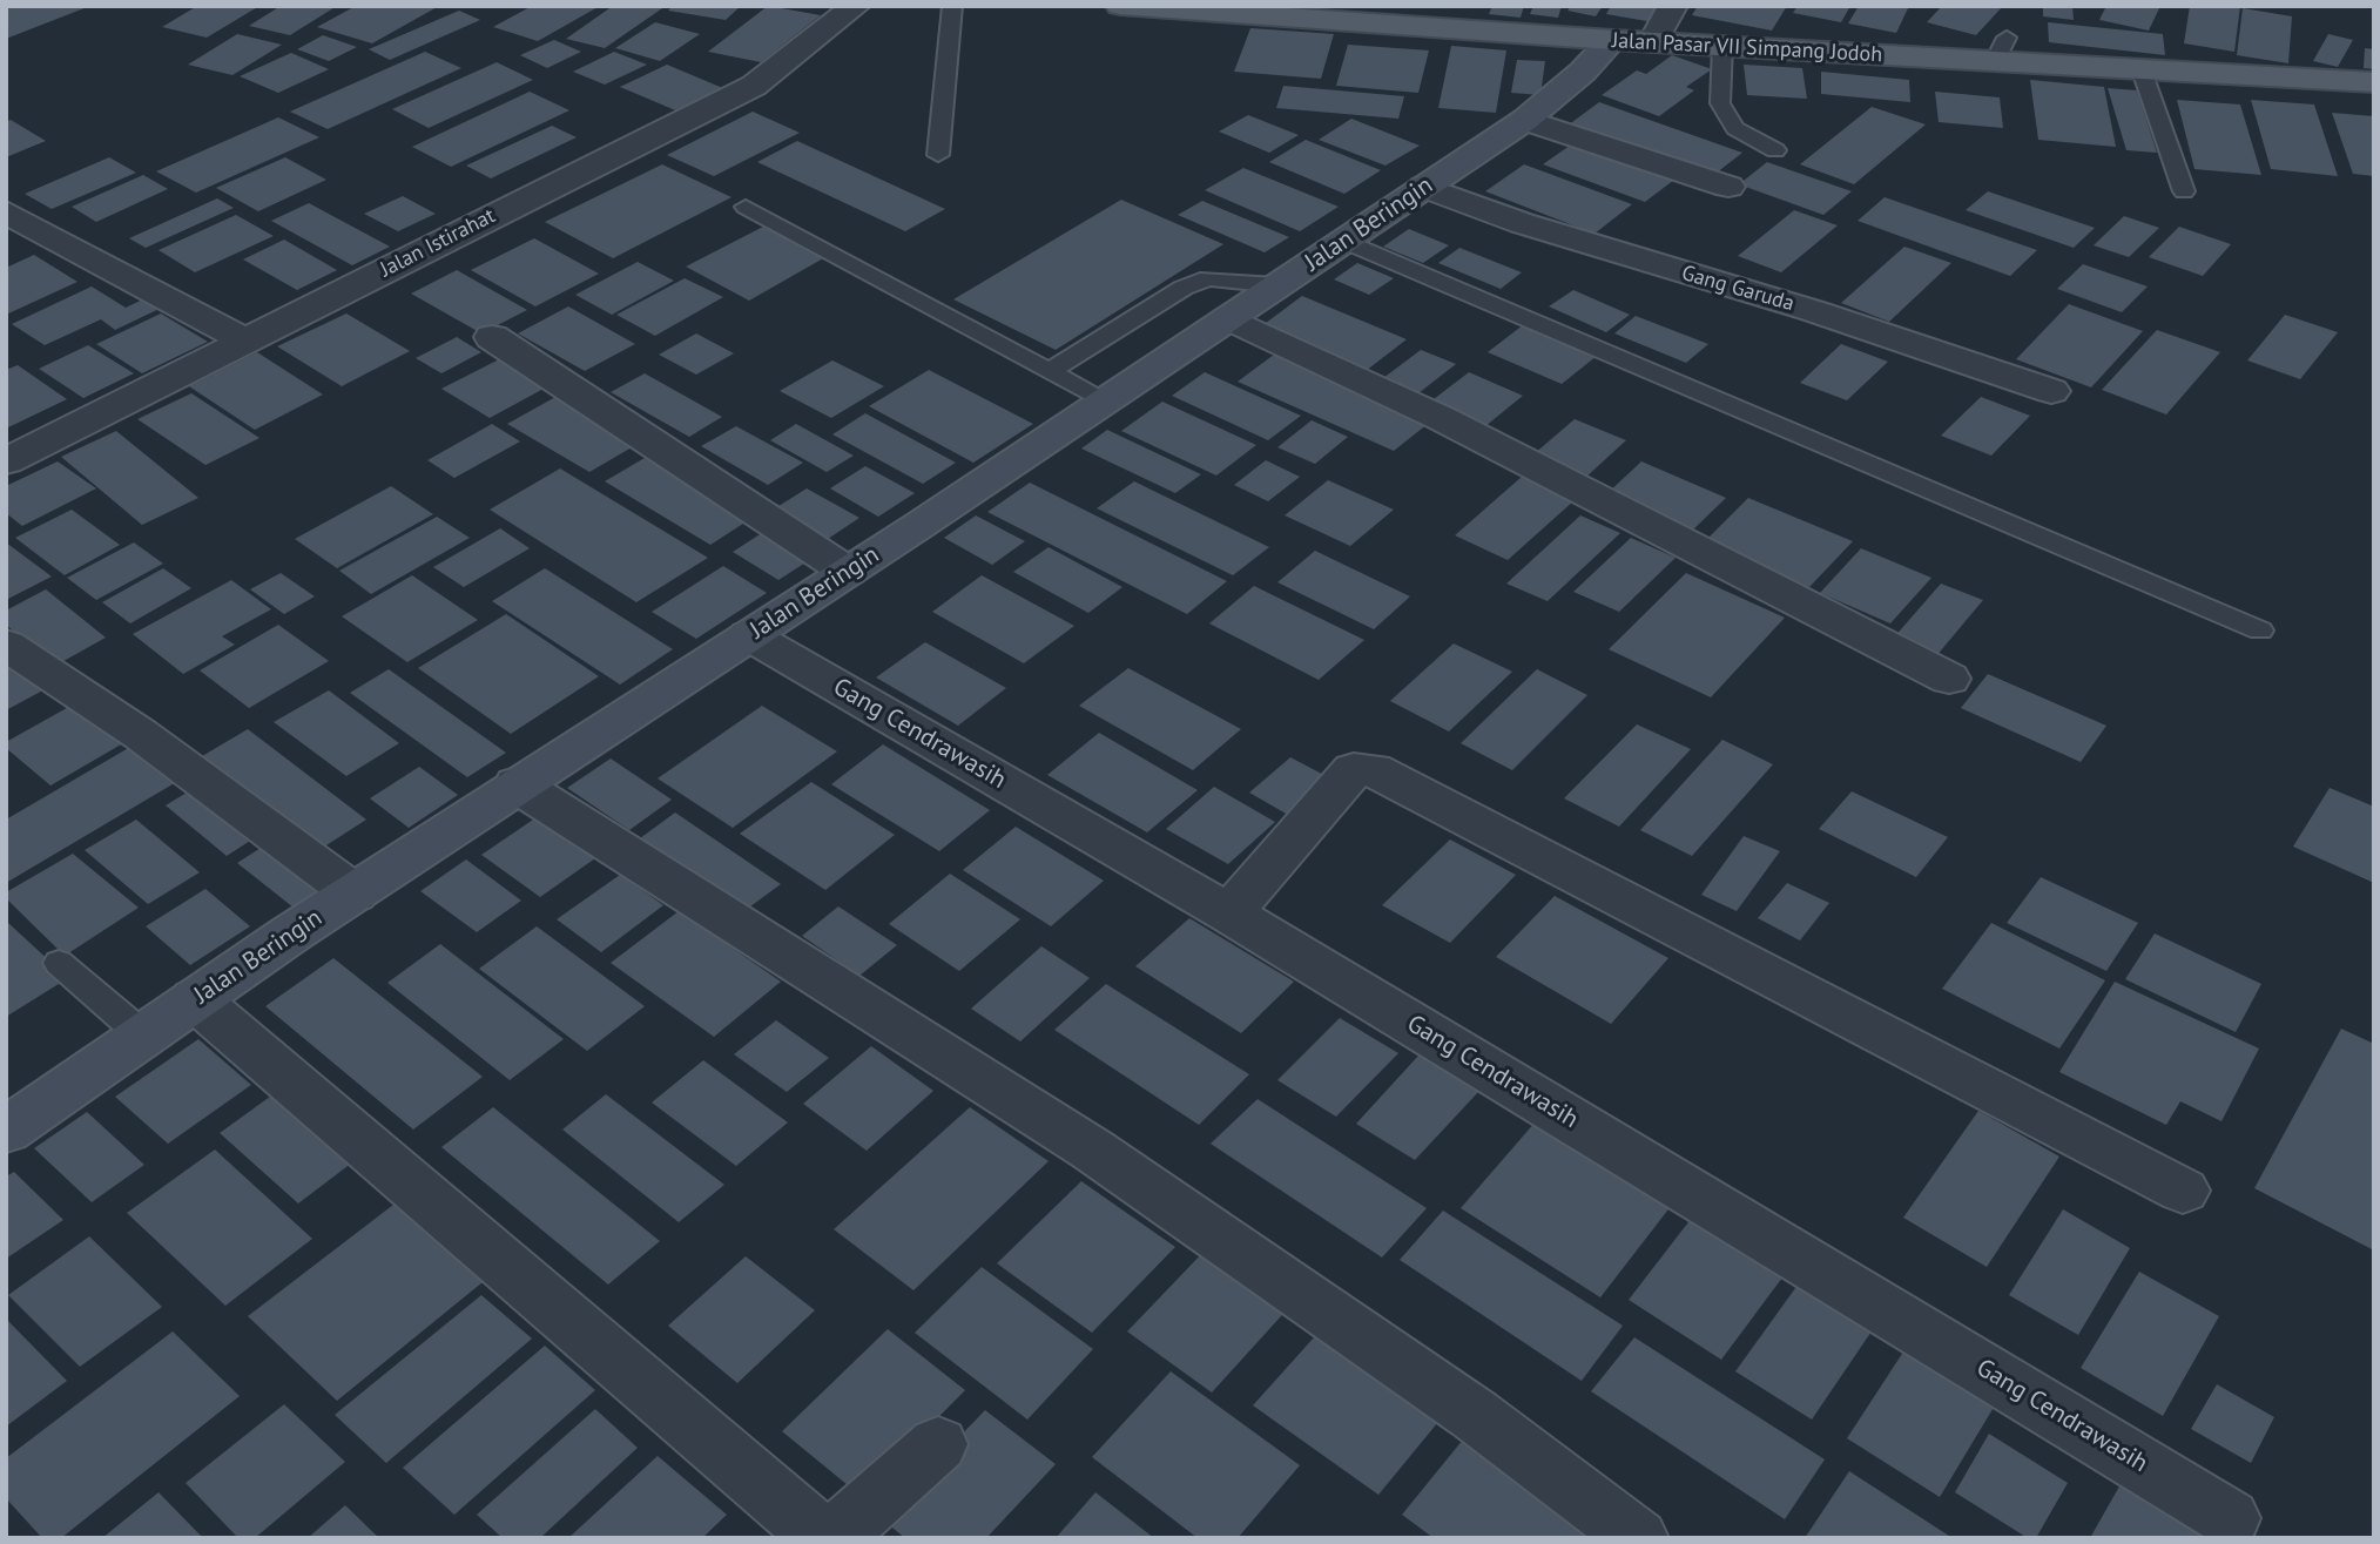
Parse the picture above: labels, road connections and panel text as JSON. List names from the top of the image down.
{
  "streets": {
    "main road": ["Jalan Pasar VII Simpang Jodoh"],
    "street": [
      "Jalan Beringin",
      "Jalan Istirahat",
      "Gang Garuda",
      "Gang Cendrawasih"
    ]
  },
  "crossings": [
    ["Jalan Pasar VII Simpang Jodoh", "Jalan Beringin"],
    ["Jalan Beringin", "Gang Garuda"],
    ["Jalan Beringin", "Gang Cendrawasih"]
  ]
}
